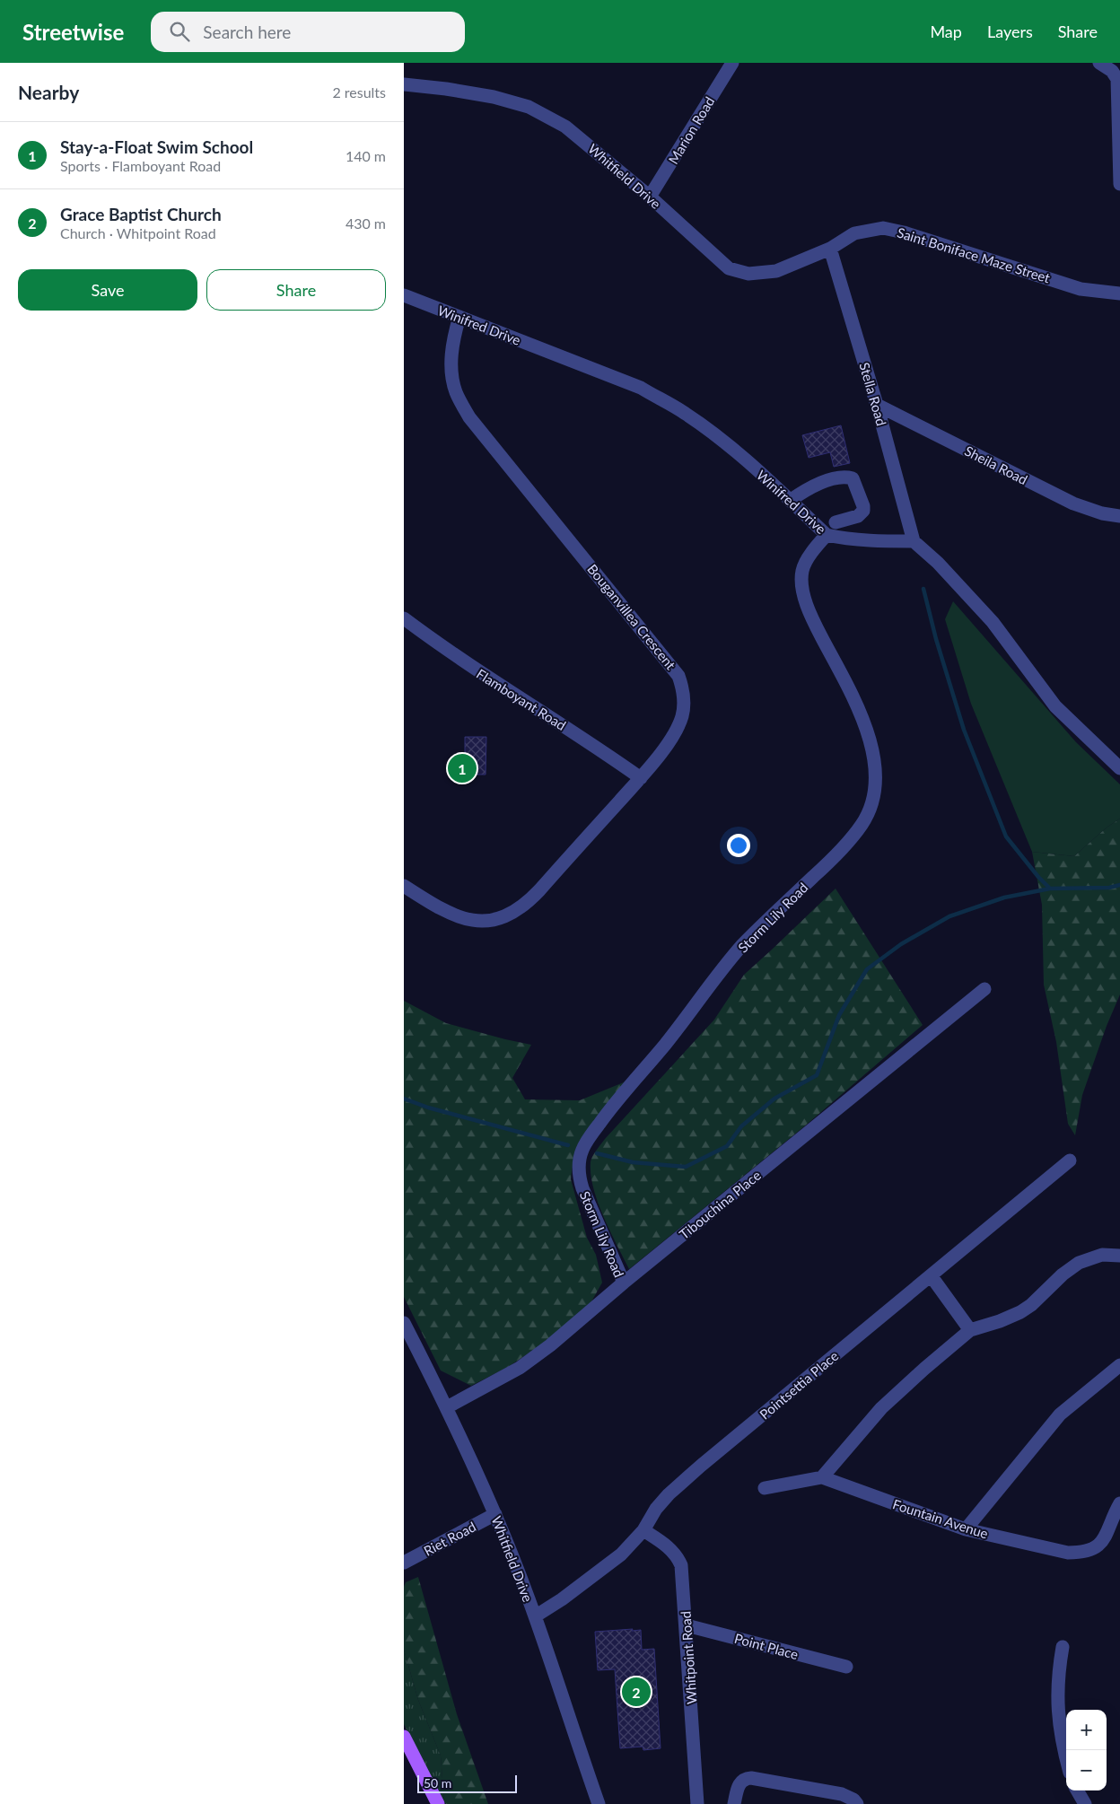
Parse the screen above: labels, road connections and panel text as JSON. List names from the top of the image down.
{
  "streets": {
    "street": [
      "Marion Road",
      "Whitfield Drive",
      "Saint Boniface Maze Street",
      "Winifred Drive",
      "Stella Road",
      "Sheila Road",
      "Bouganvillea Crescent",
      "Flamboyant Road",
      "Storm Lily Road",
      "Tibouchina Place",
      "Pointsettia Place",
      "Fountain Avenue",
      "Riet Road",
      "Point Place",
      "Whitpoint Road"
    ]
  },
  "crossings": [
    ["Marion Road", "Whitfield Drive"],
    ["Whitfield Drive", "Saint Boniface Maze Street"],
    ["Whitfield Drive", "Stella Road"],
    ["Whitfield Drive", "Tibouchina Place"],
    ["Whitfield Drive", "Pointsettia Place"],
    ["Whitfield Drive", "Riet Road"],
    ["Saint Boniface Maze Street", "Stella Road"],
    ["Winifred Drive", "Stella Road"],
    ["Winifred Drive", "Bouganvillea Crescent"],
    ["Winifred Drive", "Storm Lily Road"],
    ["Stella Road", "Sheila Road"],
    ["Bouganvillea Crescent", "Flamboyant Road"],
    ["Storm Lily Road", "Tibouchina Place"],
    ["Pointsettia Place", "Whitpoint Road"],
    ["Point Place", "Whitpoint Road"]
  ],
  "scale_bar": "50 m",
  "page": {
    "header": "Streetwise",
    "search": "Search here",
    "nav": ["Map", "Layers", "Share"],
    "heading": ["Nearby", "2 results"],
    "list": [
      {
        "mark": "1",
        "name": "Stay-a-Float Swim School",
        "note": "Sports · Flamboyant Road",
        "value": "140 m"
      },
      {
        "mark": "2",
        "name": "Grace Baptist Church",
        "note": "Church · Whitpoint Road",
        "value": "430 m"
      }
    ],
    "buttons": ["Save", "Share"],
    "pins": ["1", "2"],
    "map_buttons": ["+", "−"],
    "scale": "50 m"
  }
}
